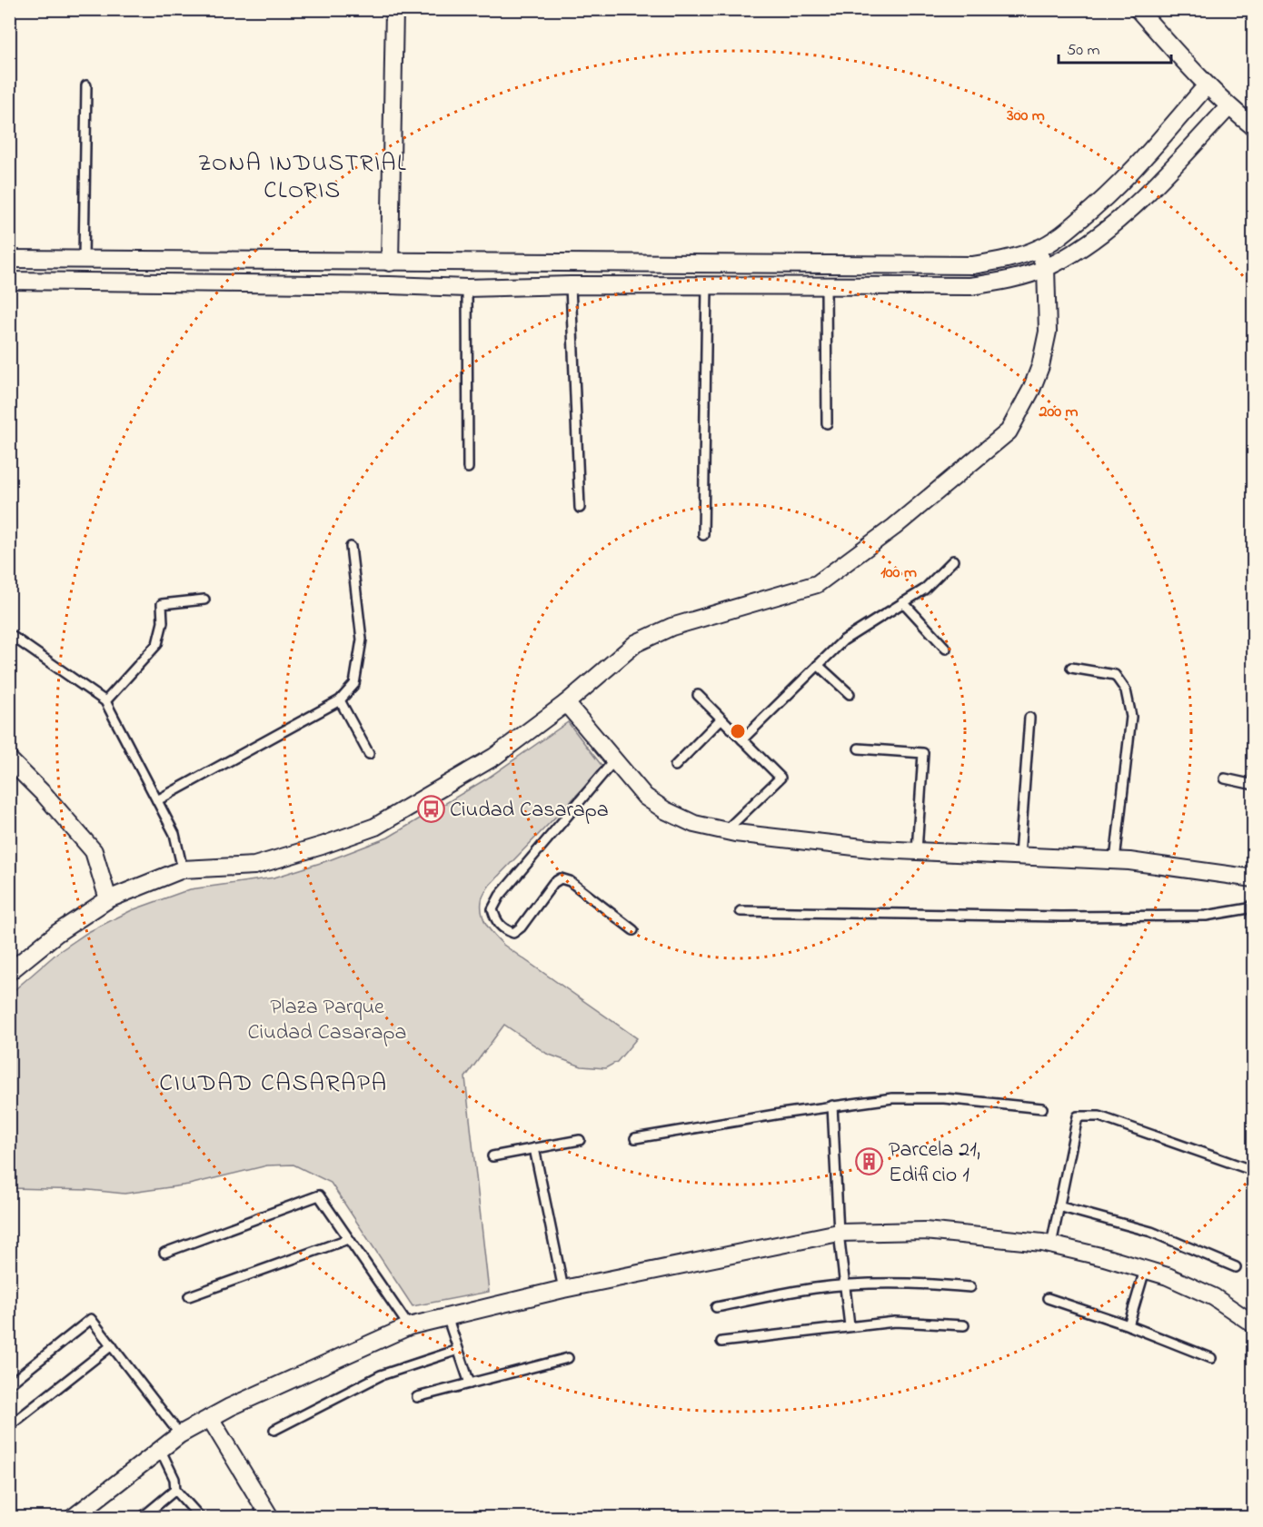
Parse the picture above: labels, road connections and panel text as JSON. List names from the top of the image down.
{
  "districts": ["ZONA INDUSTRIAL CLORIS", "CIUDAD CASARAPA"],
  "parks": ["Plaza Parque Ciudad Casarapa"],
  "places": {
    "bus stop": ["Ciudad Casarapa"],
    "building": ["Parcela 21, Edificio 1"]
  },
  "scale_bar": "50 m",
  "rings": ["300 m", "200 m", "100 m"]
}
